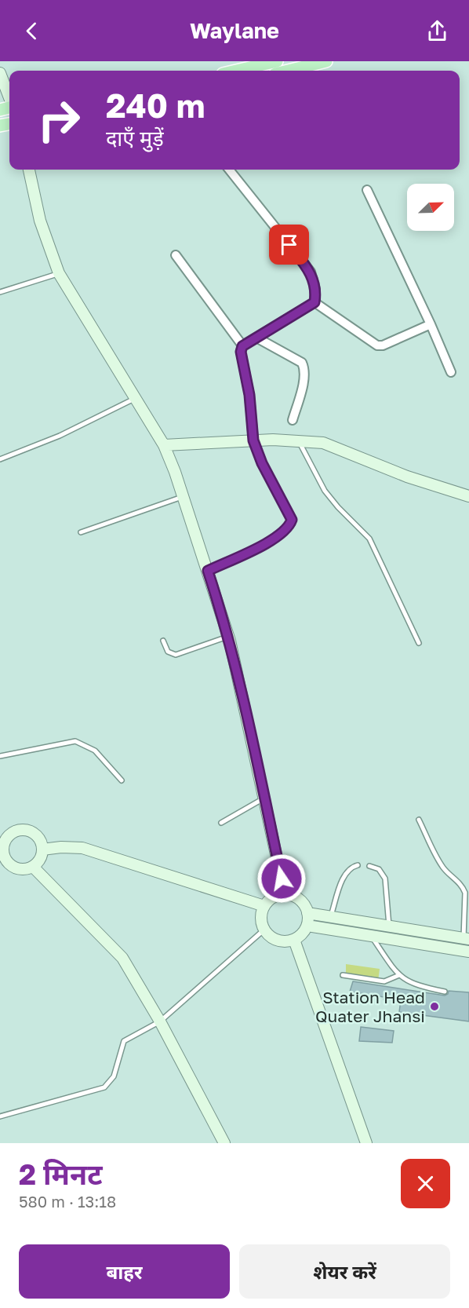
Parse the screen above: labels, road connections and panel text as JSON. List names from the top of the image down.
{
  "places": ["Station Head Quater Jhansi"],
  "north": "top right",
  "page": {
    "header": "Waylane",
    "turn": ["240 m", "दाएँ मुड़ें"],
    "heading": ["2 मिनट", "580 m · 13:18"],
    "buttons": ["बाहर", "शेयर करें"]
  }
}
